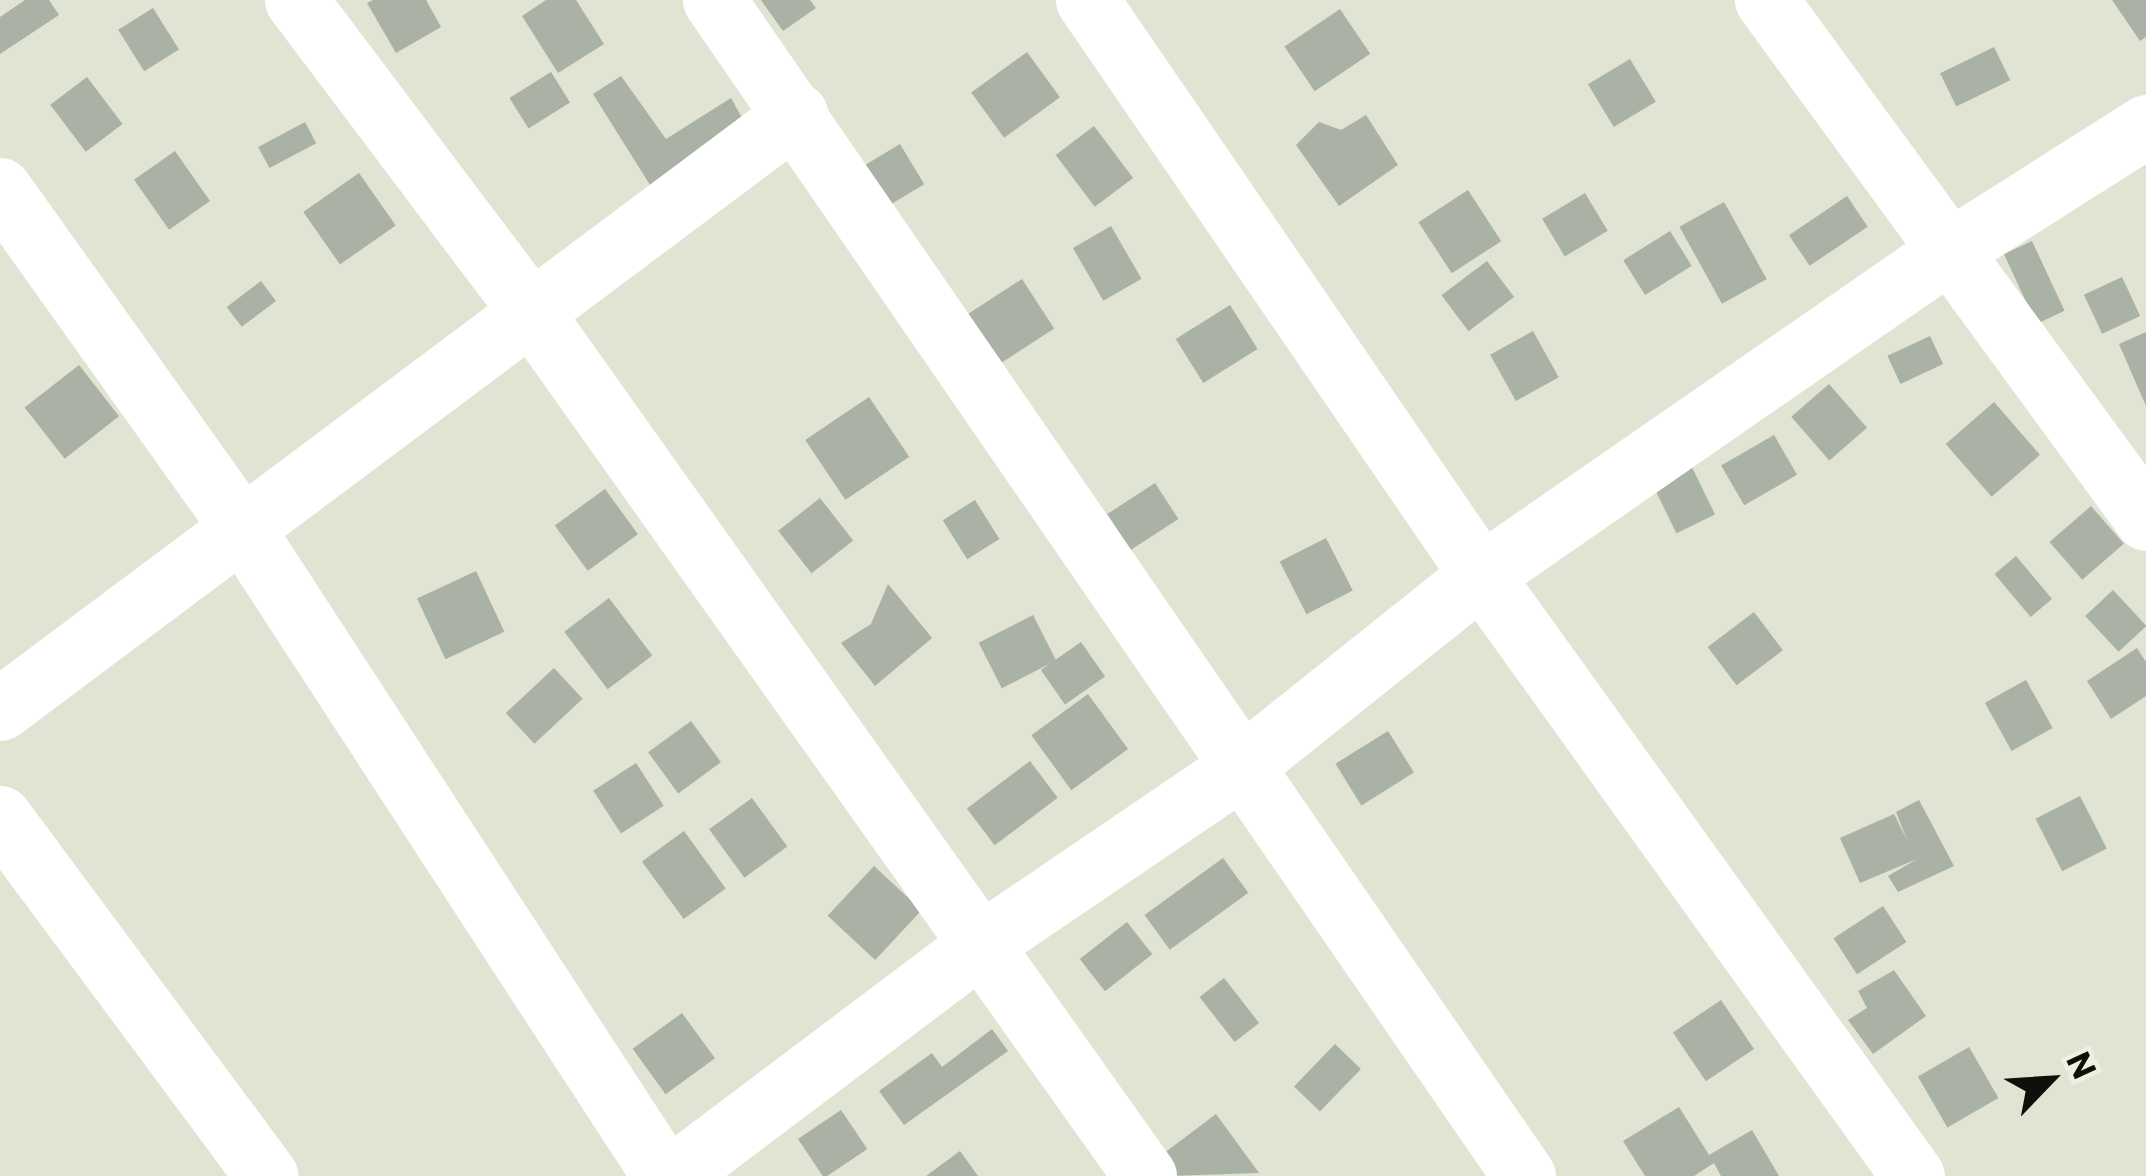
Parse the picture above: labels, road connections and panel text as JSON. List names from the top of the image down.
{
  "north": "top right"
}
